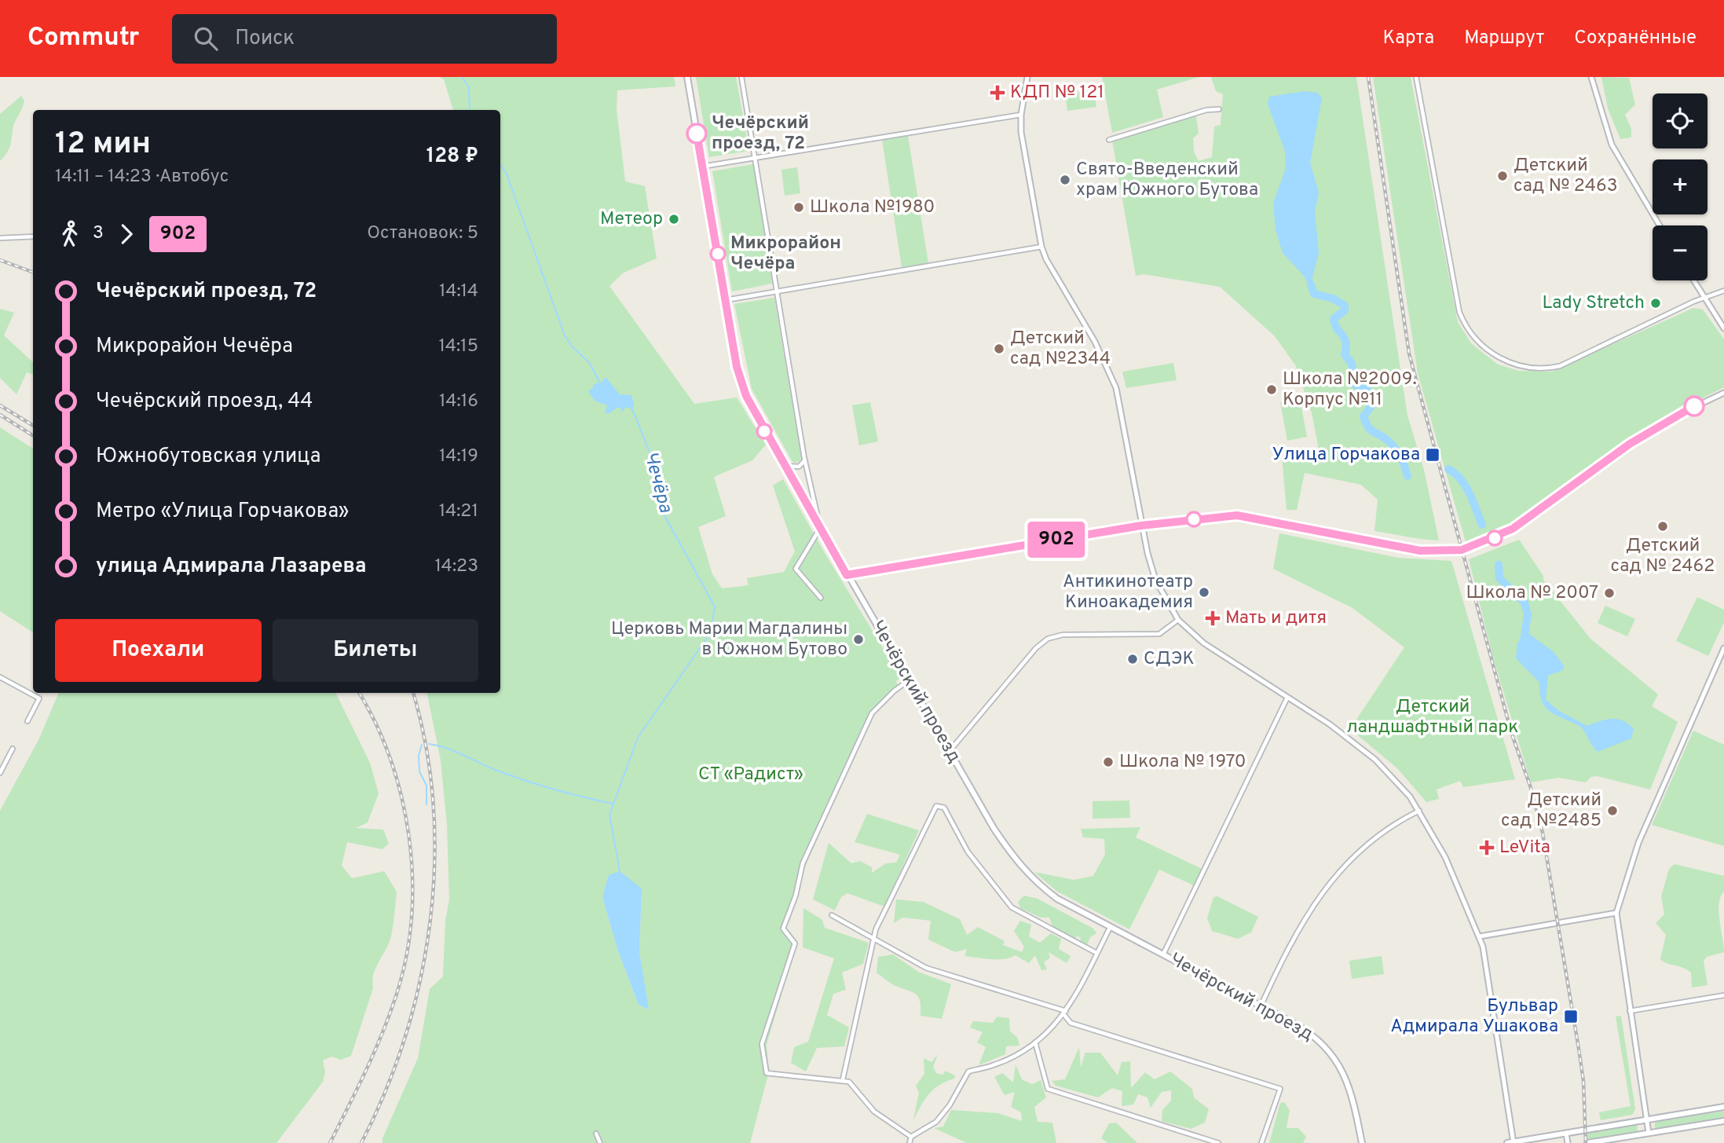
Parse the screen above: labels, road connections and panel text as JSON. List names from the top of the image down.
{
  "streets": {
    "main road": ["Чечёрский проезд"]
  },
  "water": ["Чечёра"],
  "parks": ["Детский ландшафтный парк", "СТ «Радист»"],
  "places": {
    "health": ["КДП № 121", "Мать и дитя", "LeVita"],
    "other": [
      "Чечёрский проезд, 72",
      "Детский сад № 2463",
      "Свято-Введенский храм Южного Бутова",
      "Школа №1980",
      "Метеор",
      "Микрорайон Чечёра",
      "Lady Stretch",
      "Детский сад №2344",
      "Школа №2009. Корпус №11",
      "Детский сад № 2462",
      "Антикинотеатр Киноакадемия",
      "Школа № 2007",
      "Церковь Марии Магдалины в Южном Бутово",
      "СДЭК",
      "Школа № 1970",
      "Детский сад №2485"
    ],
    "transit": ["Улица Горчакова", "Бульвар Адмирала Ушакова"]
  },
  "lines": ["bus line 902"],
  "page": {
    "header": "Commutr",
    "search": "Поиск",
    "nav": ["Карта", "Маршрут", "Сохранённые"],
    "on_map": "902",
    "map_buttons": ["+", "−"],
    "heading": ["12 мин", "14:11 – 14:23 · Автобус", "128 ₽"],
    "legs": ["3", "902", "Остановок: 5"],
    "list": [
      {
        "name": "Чечёрский проезд, 72",
        "value": "14:14"
      },
      {
        "name": "Микрорайон Чечёра",
        "value": "14:15"
      },
      {
        "name": "Чечёрский проезд, 44",
        "value": "14:16"
      },
      {
        "name": "Южнобутовская улица",
        "value": "14:19"
      },
      {
        "name": "Метро «Улица Горчакова»",
        "value": "14:21"
      },
      {
        "name": "улица Адмирала Лазарева",
        "value": "14:23"
      }
    ],
    "buttons": ["Поехали", "Билеты"]
  }
}
